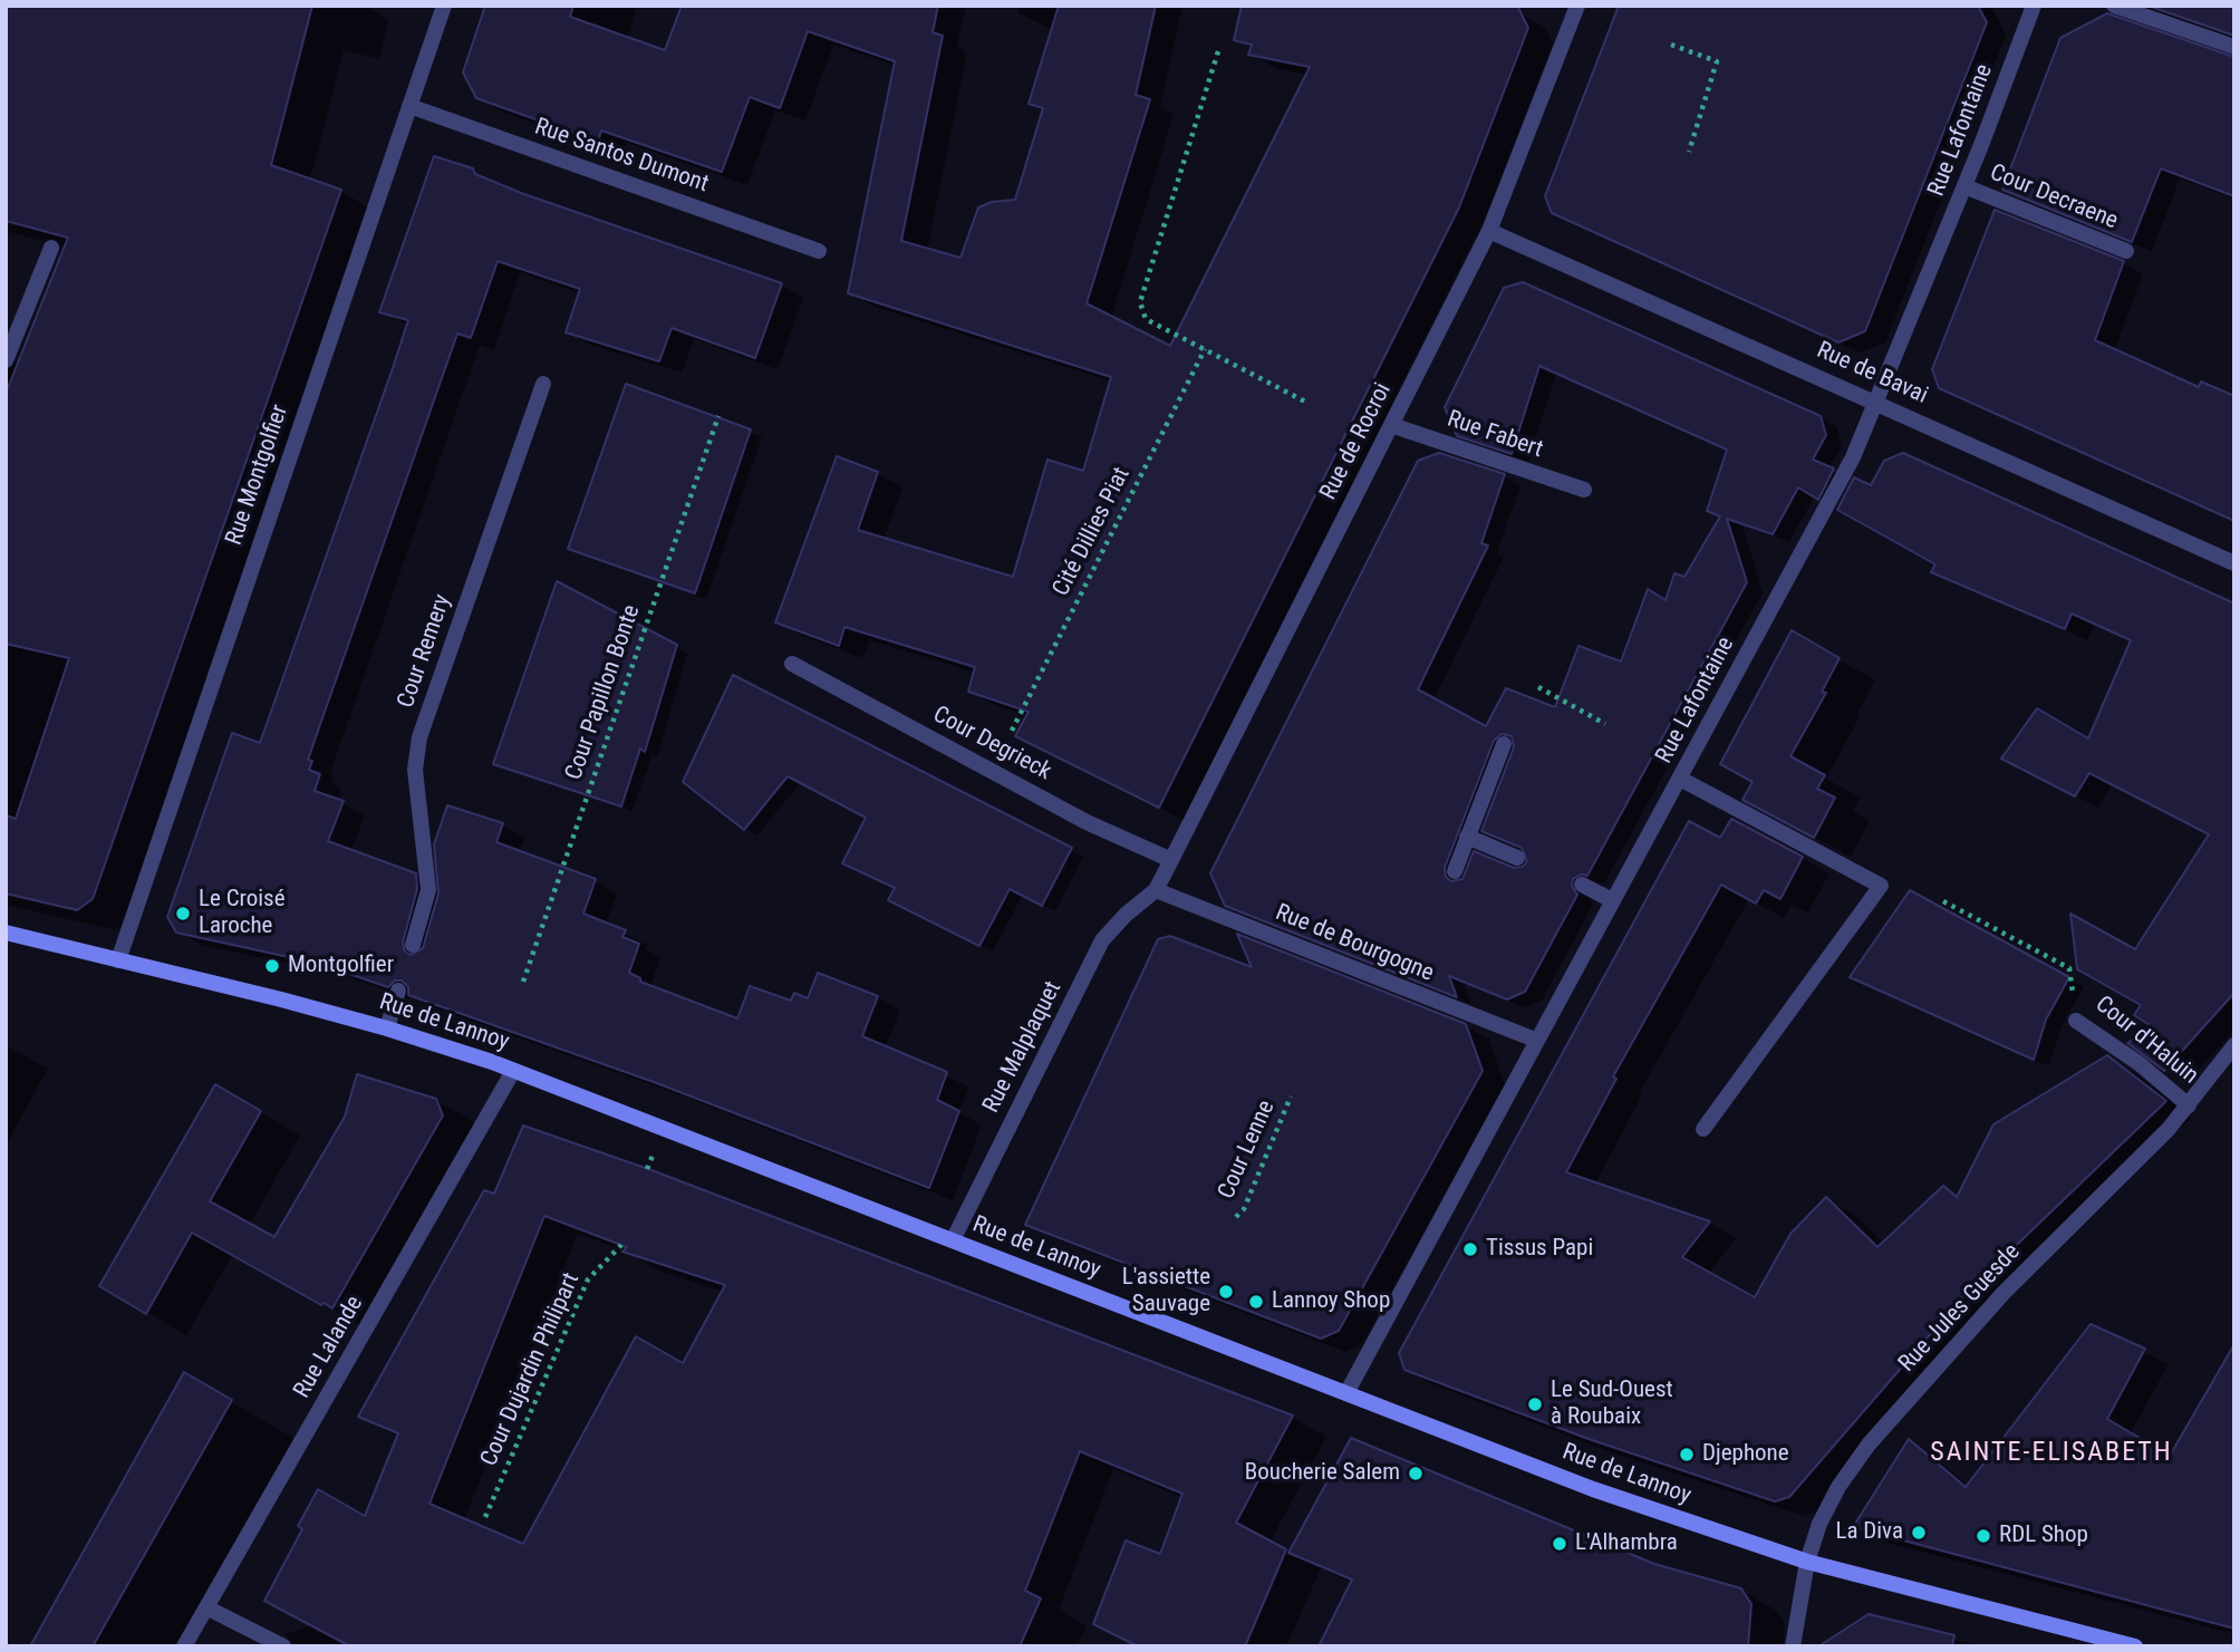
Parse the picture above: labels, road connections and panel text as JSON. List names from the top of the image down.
{
  "streets": {
    "main road": ["Rue de Lannoy"],
    "street": [
      "Rue Lafontaine",
      "Rue Santos Dumont",
      "Cour Decraene",
      "Rue de Bavai",
      "Rue Fabert",
      "Rue de Rocroi",
      "Rue Montgolfier",
      "Cour Remery",
      "Cour Degrieck",
      "Rue de Bourgogne",
      "Cour d'Haluin",
      "Rue Malplaquet",
      "Rue Jules Guesde",
      "Rue Lalande"
    ],
    "path": [
      "Cité Dillies Piat",
      "Cour Papillon Bonte",
      "Cour Lenne",
      "Cour Dujardin Philipart"
    ]
  },
  "crossings": [
    ["Rue Lafontaine", "Cour Decraene"],
    ["Rue Lafontaine", "Rue de Bavai"],
    ["Rue Lafontaine", "Rue de Bourgogne"],
    ["Rue Lafontaine", "Rue de Lannoy"],
    ["Rue Santos Dumont", "Rue Montgolfier"],
    ["Rue de Bavai", "Rue de Rocroi"],
    ["Rue Fabert", "Rue de Rocroi"],
    ["Rue de Rocroi", "Cour Degrieck"],
    ["Rue de Rocroi", "Rue de Bourgogne"],
    ["Rue de Rocroi", "Rue Malplaquet"],
    ["Rue Montgolfier", "Rue de Lannoy"],
    ["Rue de Bourgogne", "Rue Malplaquet"],
    ["Rue de Lannoy", "Rue Malplaquet"],
    ["Rue de Lannoy", "Rue Jules Guesde"],
    ["Rue de Lannoy", "Rue Lalande"],
    ["Cour d'Haluin", "Rue Jules Guesde"]
  ],
  "districts": ["SAINTE-ELISABETH"],
  "places": [
    "Le Croisé Laroche",
    "Montgolfier",
    "Tissus Papi",
    "L'assiette Sauvage",
    "Lannoy Shop",
    "Le Sud-Ouest à Roubaix",
    "Djephone",
    "Boucherie Salem",
    "La Diva",
    "RDL Shop",
    "L'Alhambra"
  ]
}
